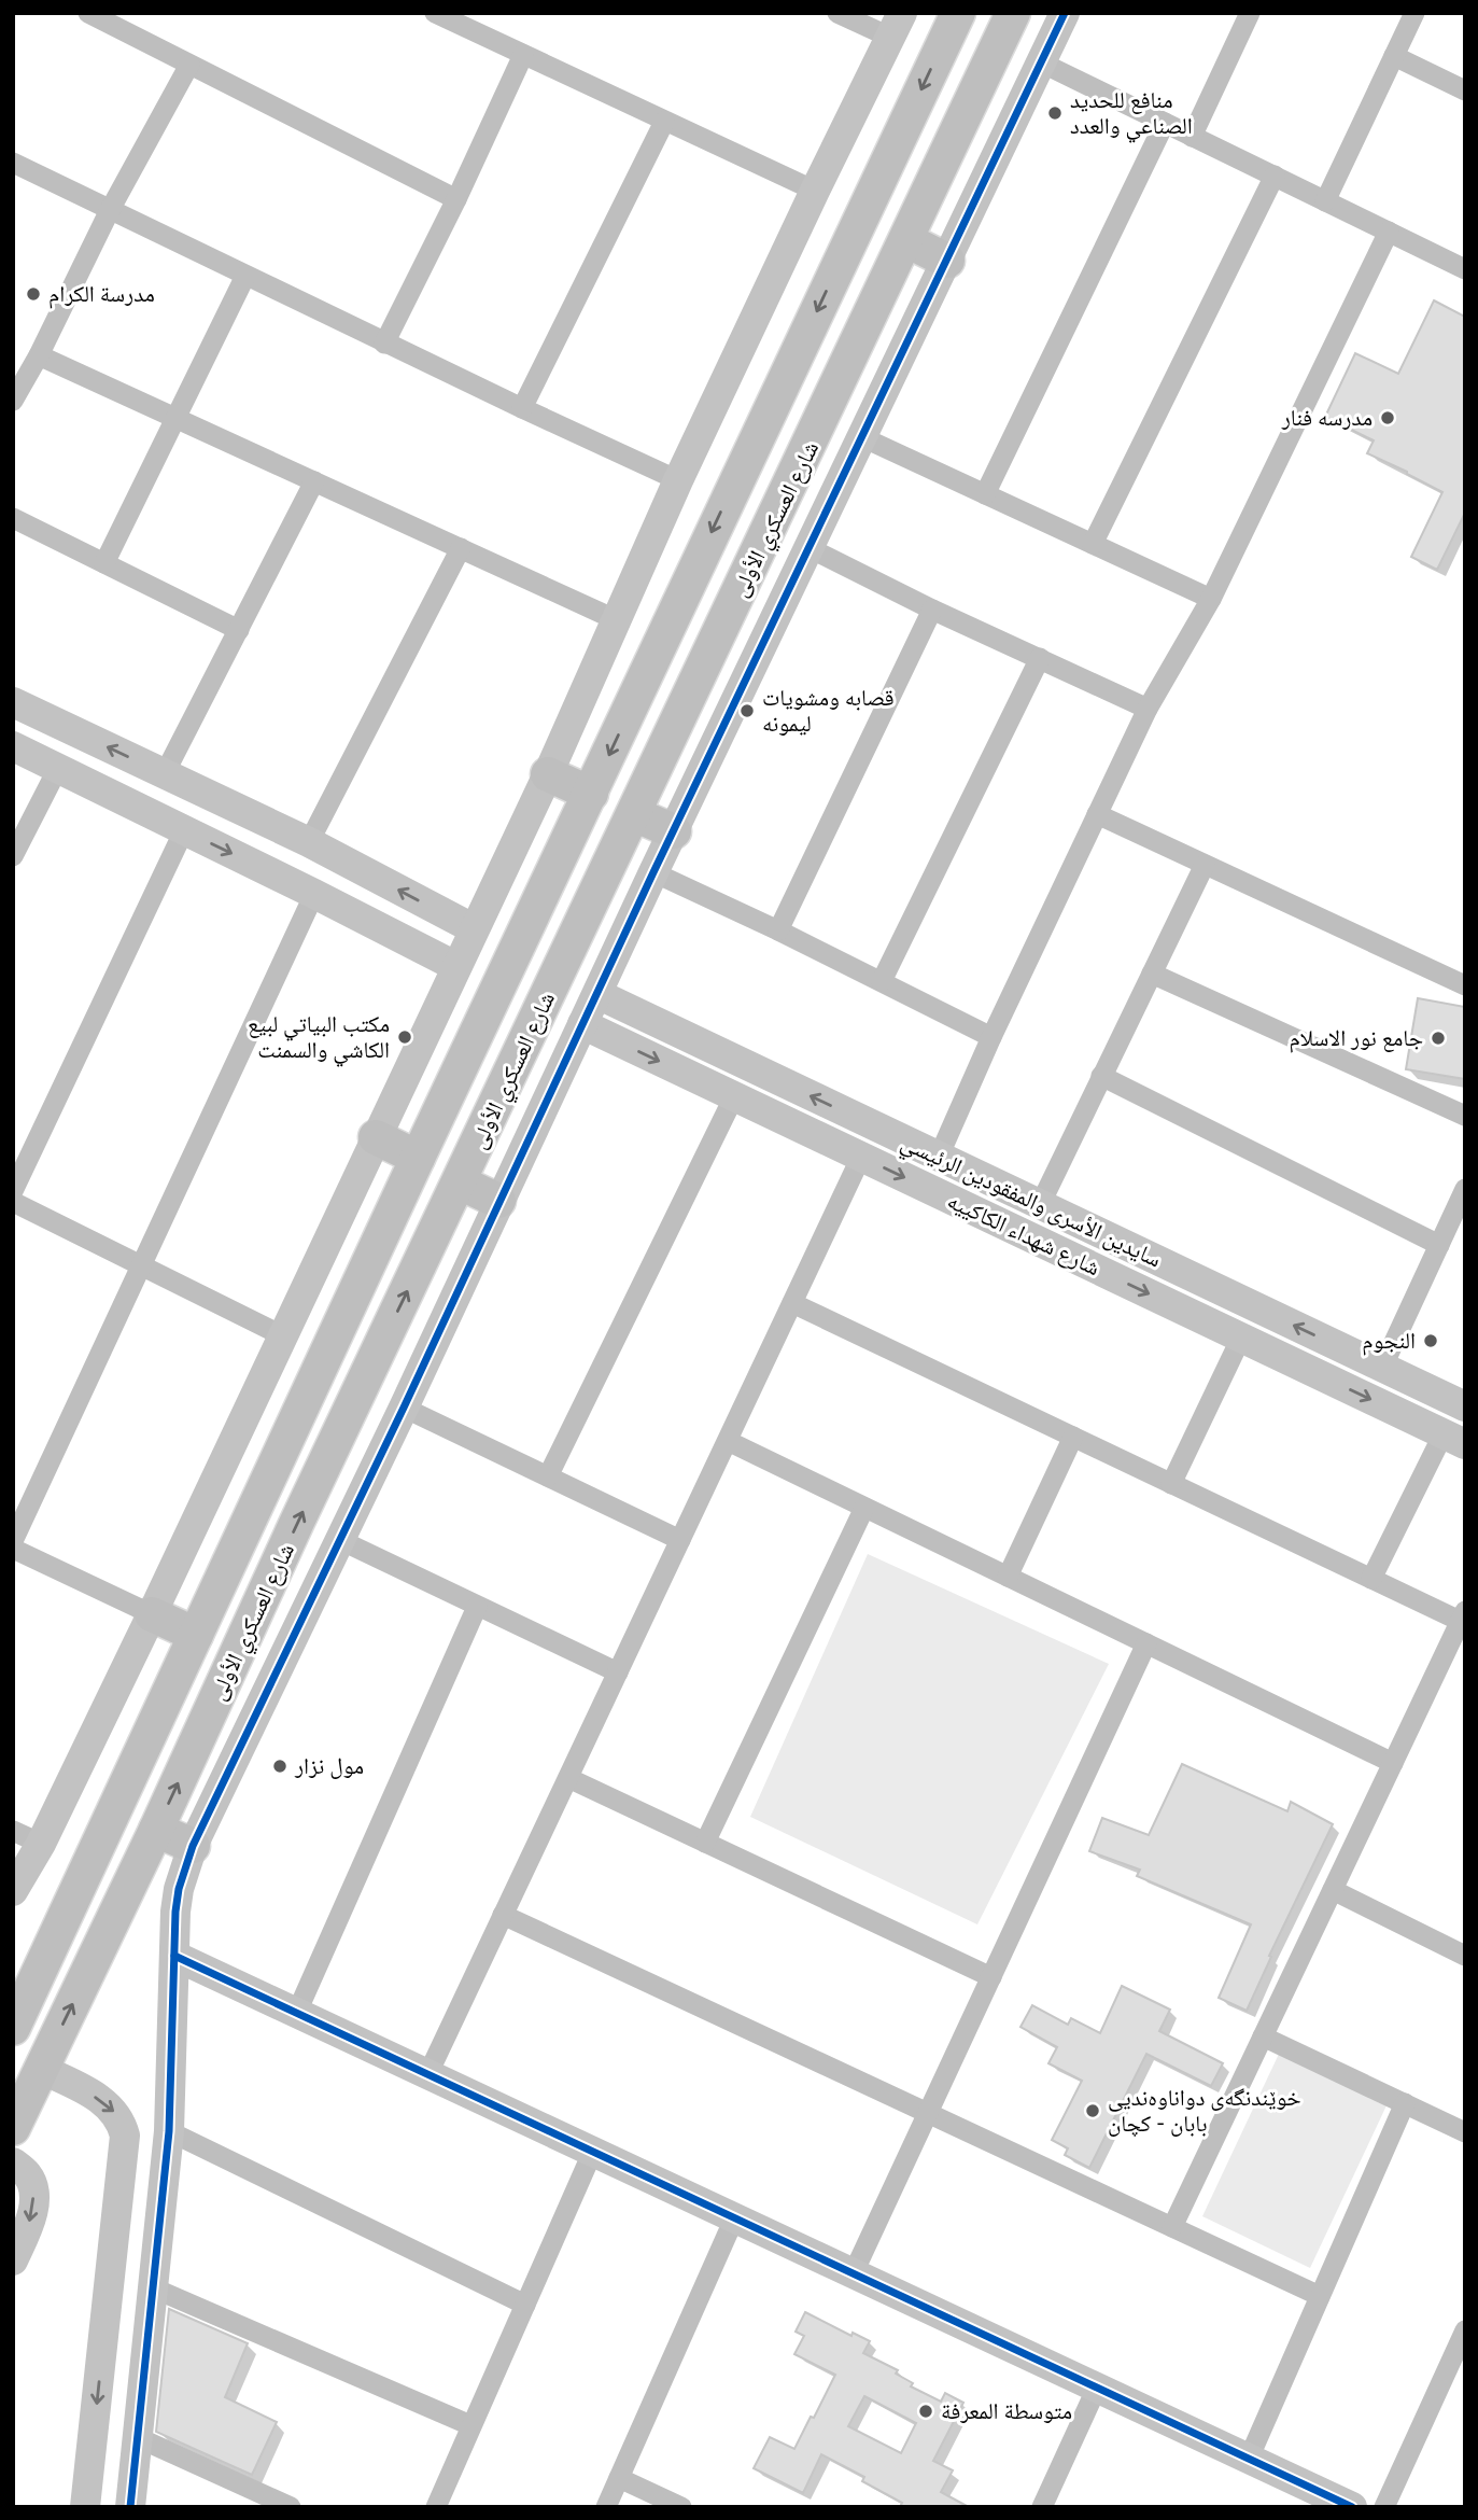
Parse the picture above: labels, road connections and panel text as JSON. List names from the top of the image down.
{
  "streets": {
    "main road": ["شارع العسكري الأولى"],
    "street": ["سايدين الأسرى والمفقودين الرئيسي", "شارع شهداء الكاكييه"]
  },
  "places": [
    "منافع للحديد الصناعي والعدد",
    "مدرسة الكرام",
    "مدرسه فنار",
    "قصابه ومشويات ليمونه",
    "مكتب البياتي لبيع الكاشي والسمنت",
    "جامع نور الاسلام",
    "النجوم",
    "مول نزار",
    "خوێندنگەی دواناوەندیی بابان - کچان",
    "متوسطة المعرفة"
  ]
}
